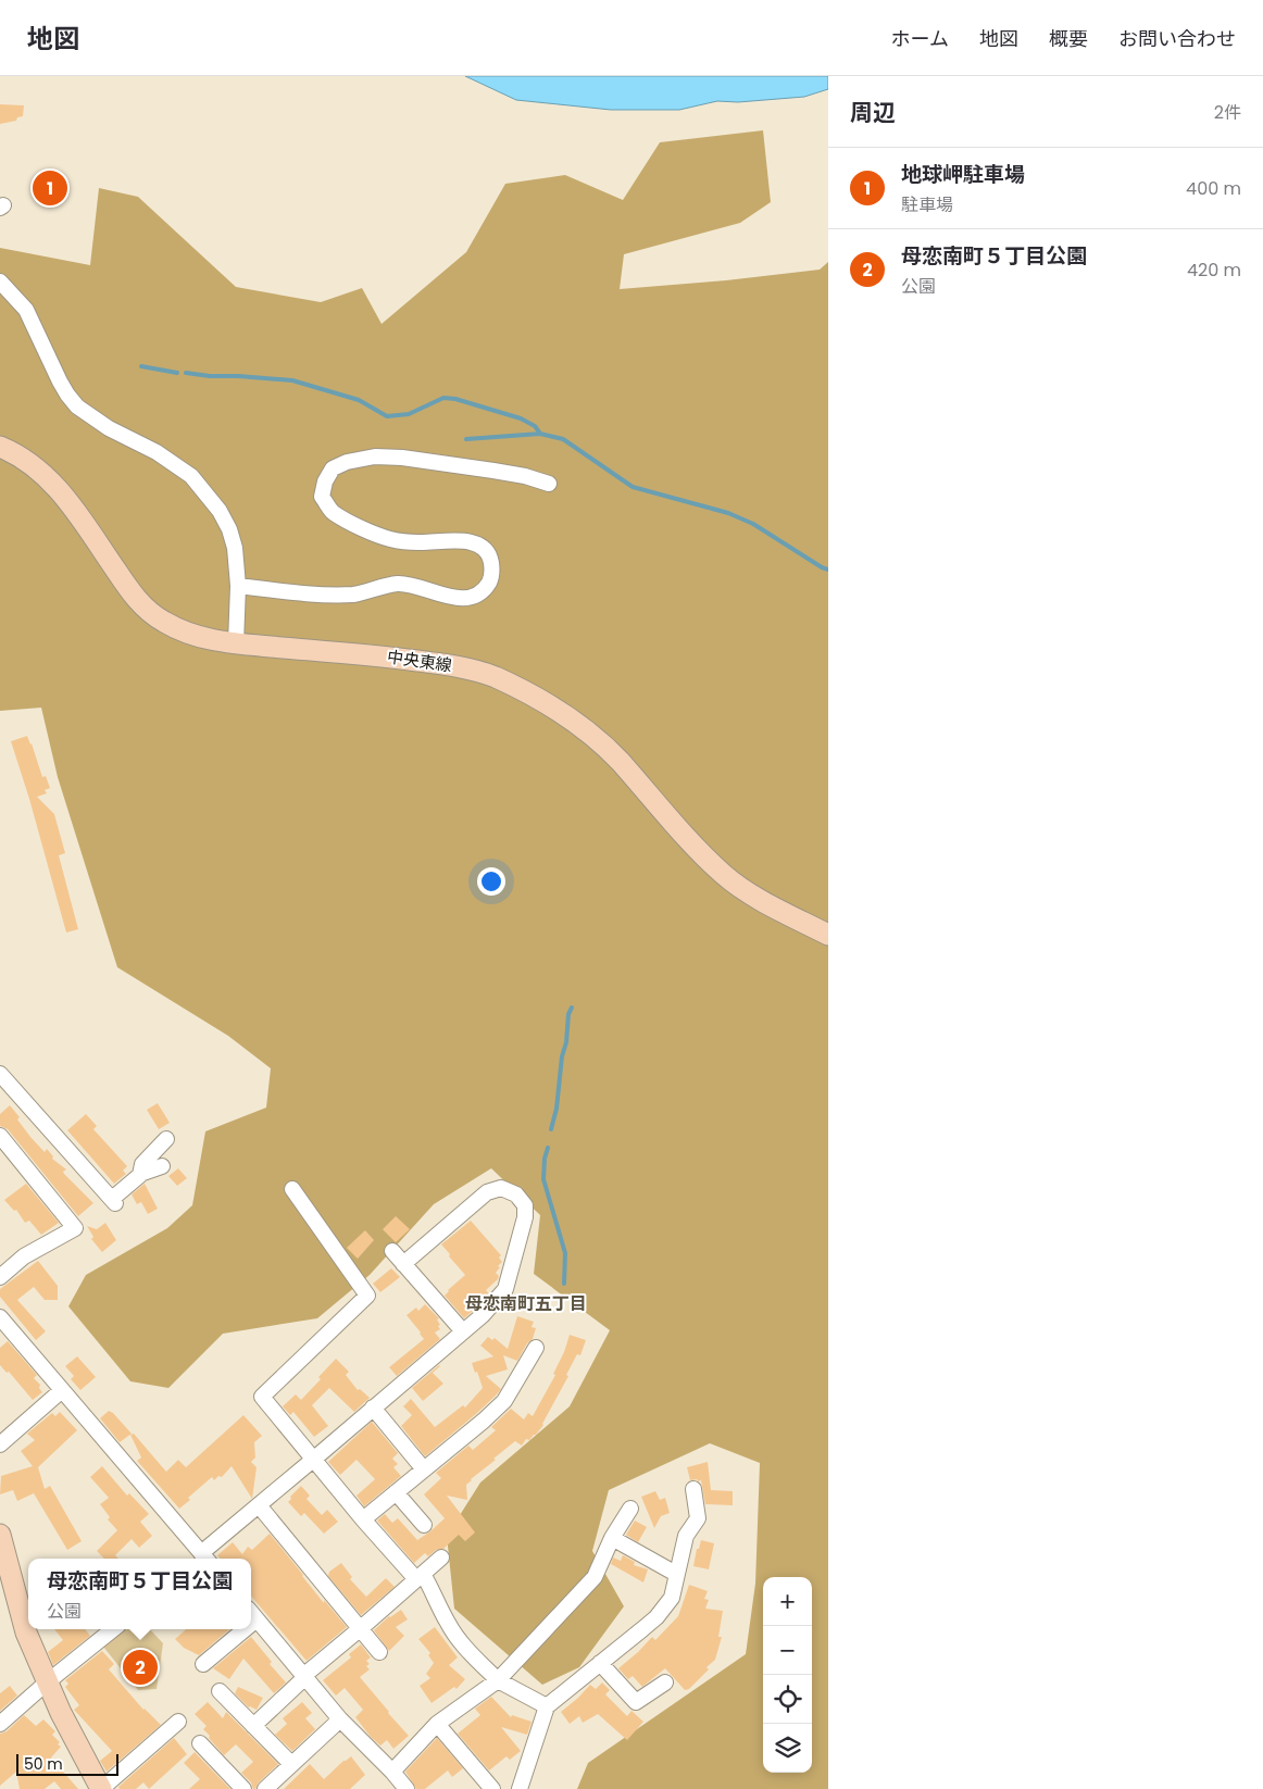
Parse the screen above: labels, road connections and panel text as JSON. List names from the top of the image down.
{
  "streets": {
    "street": ["中央東線"]
  },
  "districts": ["母恋南町五丁目"],
  "scale_bar": "50 m",
  "page": {
    "header": "地図",
    "nav": [
      "ホーム",
      "地図",
      "概要",
      "お問い合わせ"
    ],
    "heading": ["周辺", "2件"],
    "list": [
      {
        "mark": "1",
        "name": "地球岬駐車場",
        "note": "駐車場",
        "value": "400 m"
      },
      {
        "mark": "2",
        "name": "母恋南町５丁目公園",
        "note": "公園",
        "value": "420 m"
      }
    ],
    "pins": ["1", "2"],
    "popup": ["母恋南町５丁目公園", "公園"],
    "map_buttons": ["+", "−"],
    "scale": "50 m"
  }
}
